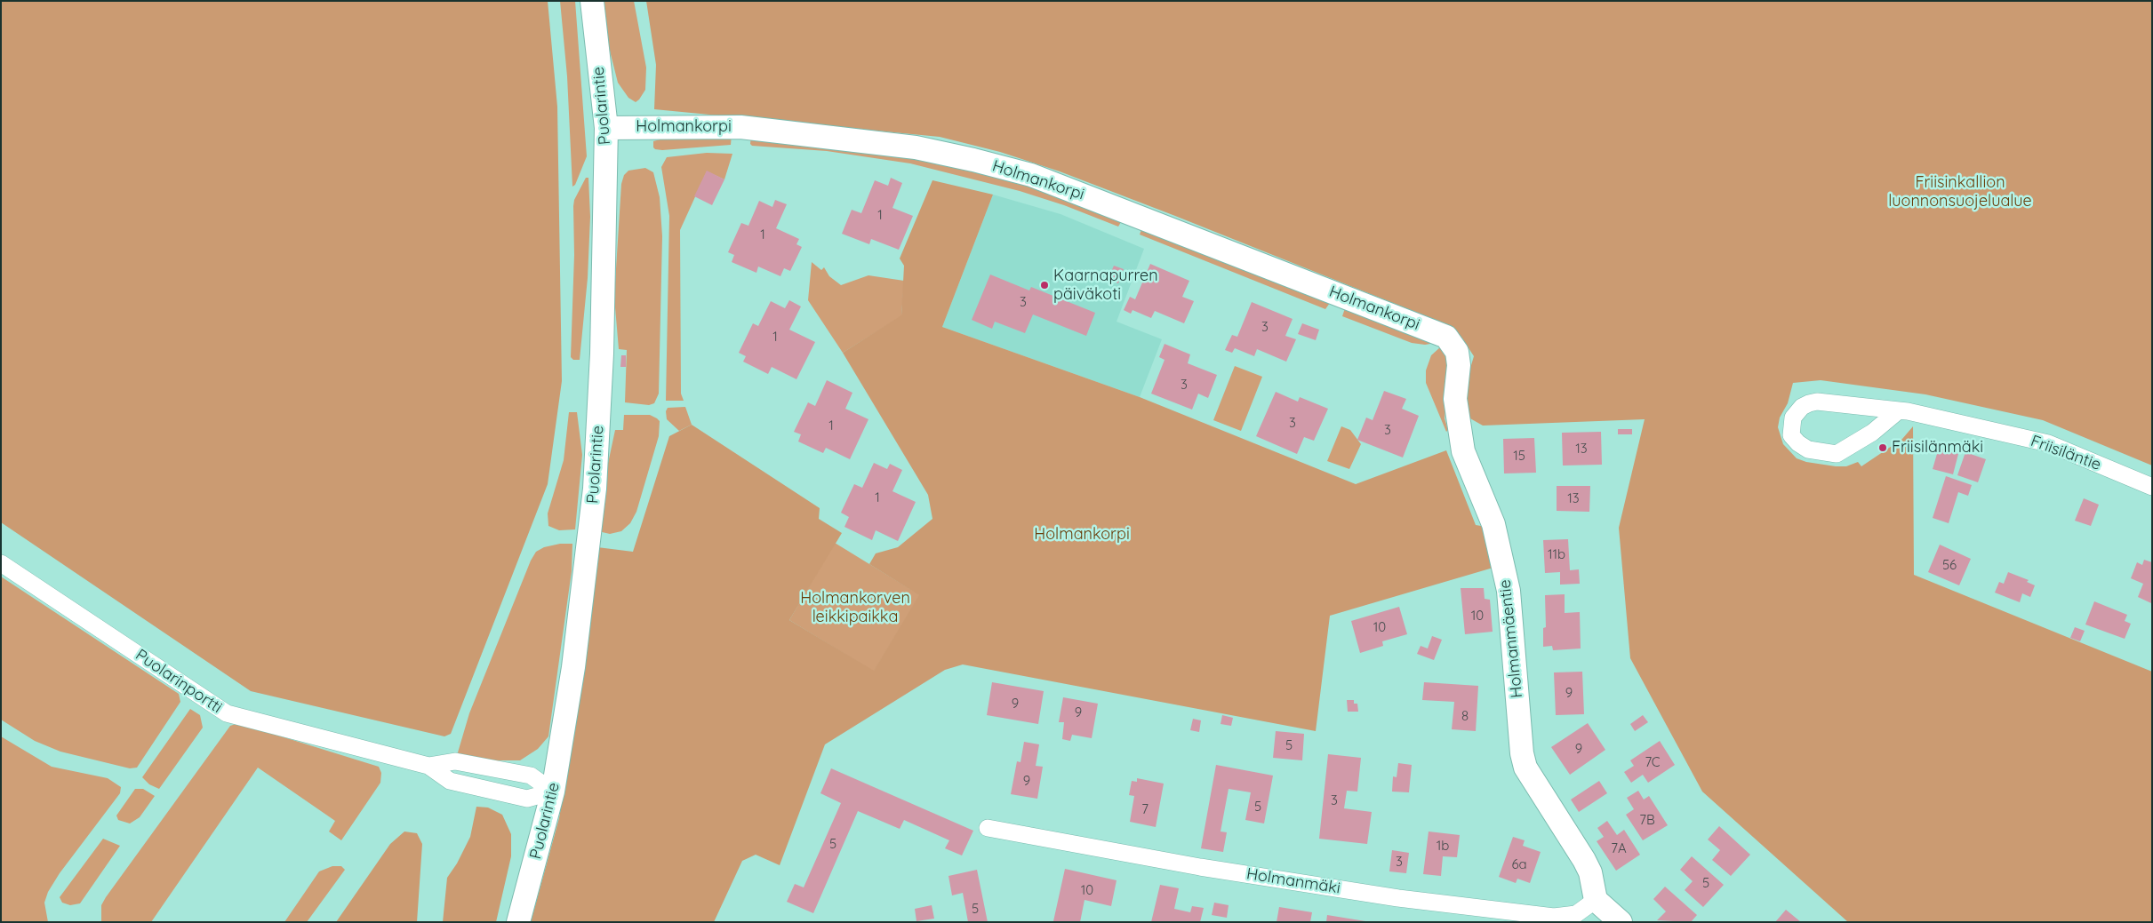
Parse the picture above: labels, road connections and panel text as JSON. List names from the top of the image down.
{
  "streets": {
    "street": [
      "Puolarintie",
      "Holmankorpi",
      "Friisiläntie",
      "Holmanmäentie",
      "Puolarinportti",
      "Holmanmäki"
    ]
  },
  "crossings": [
    ["Puolarintie", "Holmankorpi"],
    ["Puolarintie", "Puolarinportti"],
    ["Holmankorpi", "Holmanmäentie"],
    ["Holmanmäentie", "Holmanmäki"]
  ],
  "parks": ["Friisinkallion luonnonsuojelualue", "Holmankorpi", "Holmankorven leikkipaikka"],
  "places": ["Kaarnapurren päiväkoti", "Friisilänmäki"],
  "house_numbers": [
    "1",
    "1",
    "3",
    "3",
    "1",
    "3",
    "3",
    "1",
    "3",
    "13",
    "15",
    "1",
    "13",
    "11b",
    "56",
    "10",
    "10",
    "9",
    "9",
    "9",
    "8",
    "5",
    "9",
    "7C",
    "9",
    "3",
    "5",
    "7",
    "7B",
    "5",
    "1b",
    "7A",
    "3",
    "6a",
    "5",
    "10",
    "5"
  ]
}
